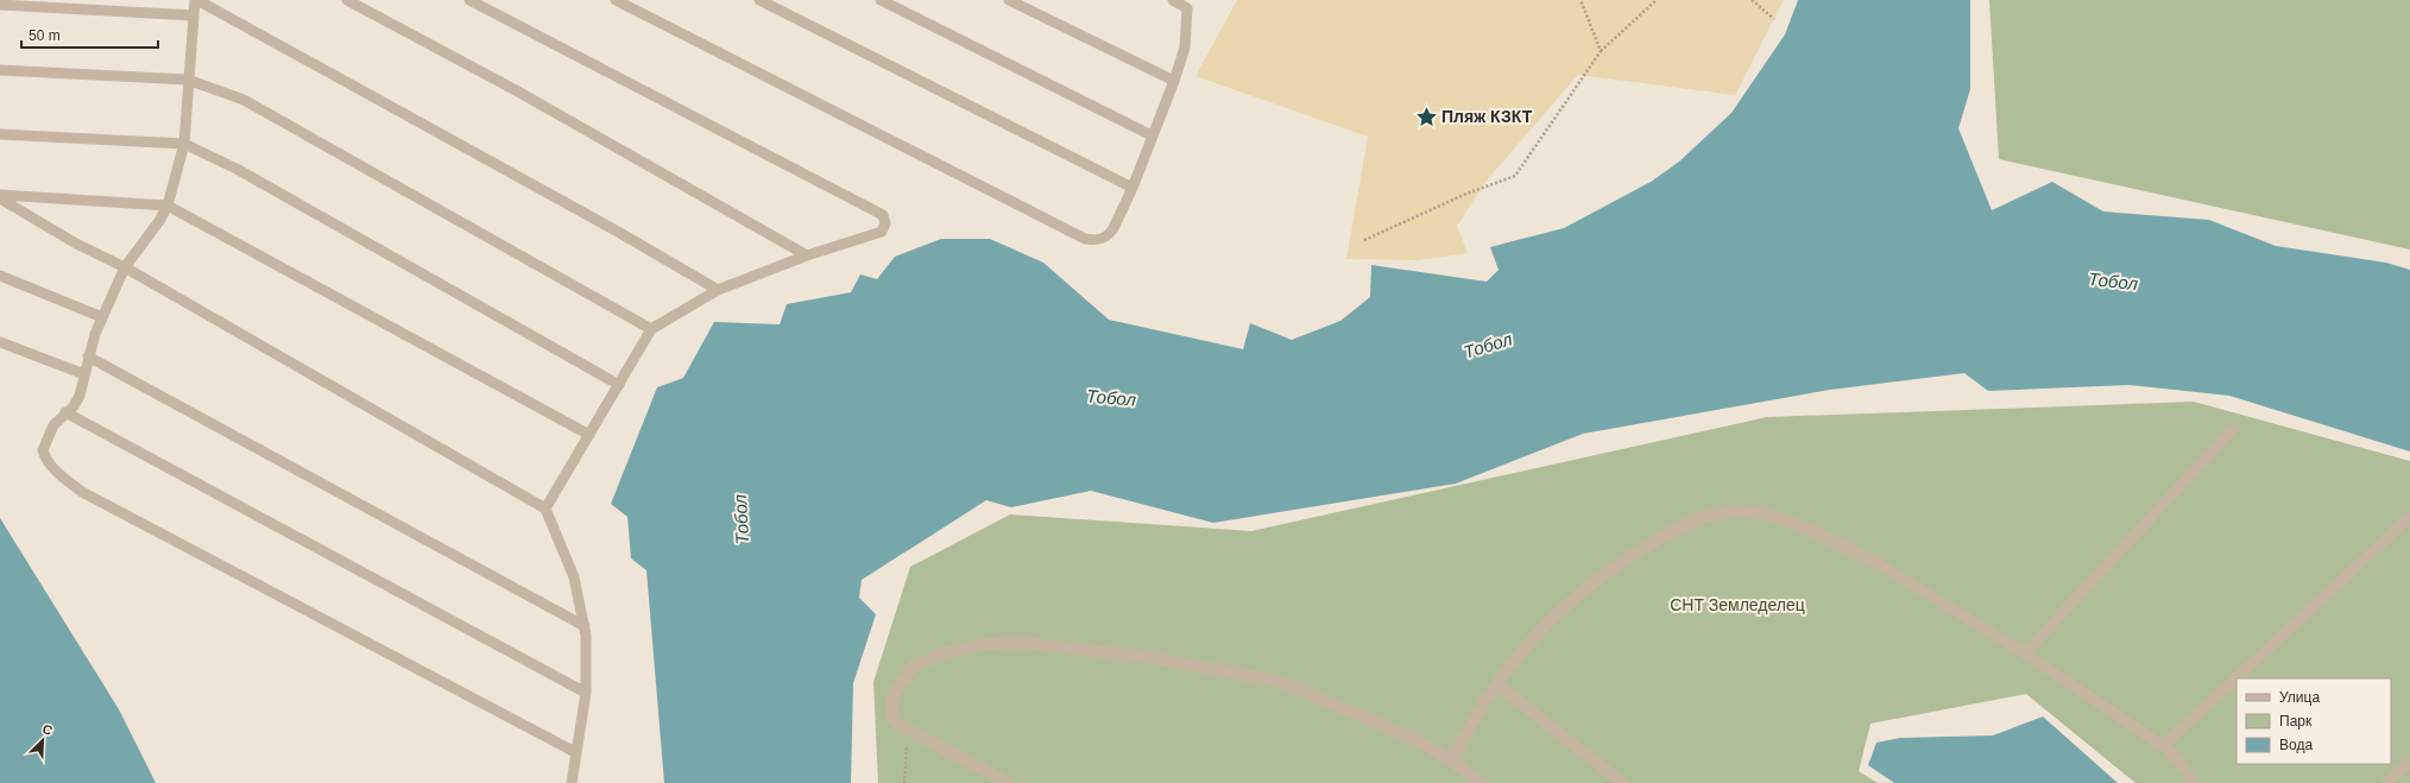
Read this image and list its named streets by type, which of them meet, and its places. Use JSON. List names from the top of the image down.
{
  "water": ["Тобол"],
  "parks": ["СНТ Земледелец"],
  "places": {
    "place": ["Пляж КЗКТ"]
  },
  "legend": ["Улица", "Парк", "Вода"],
  "scale_bar": "50 m",
  "north": "top right"
}
